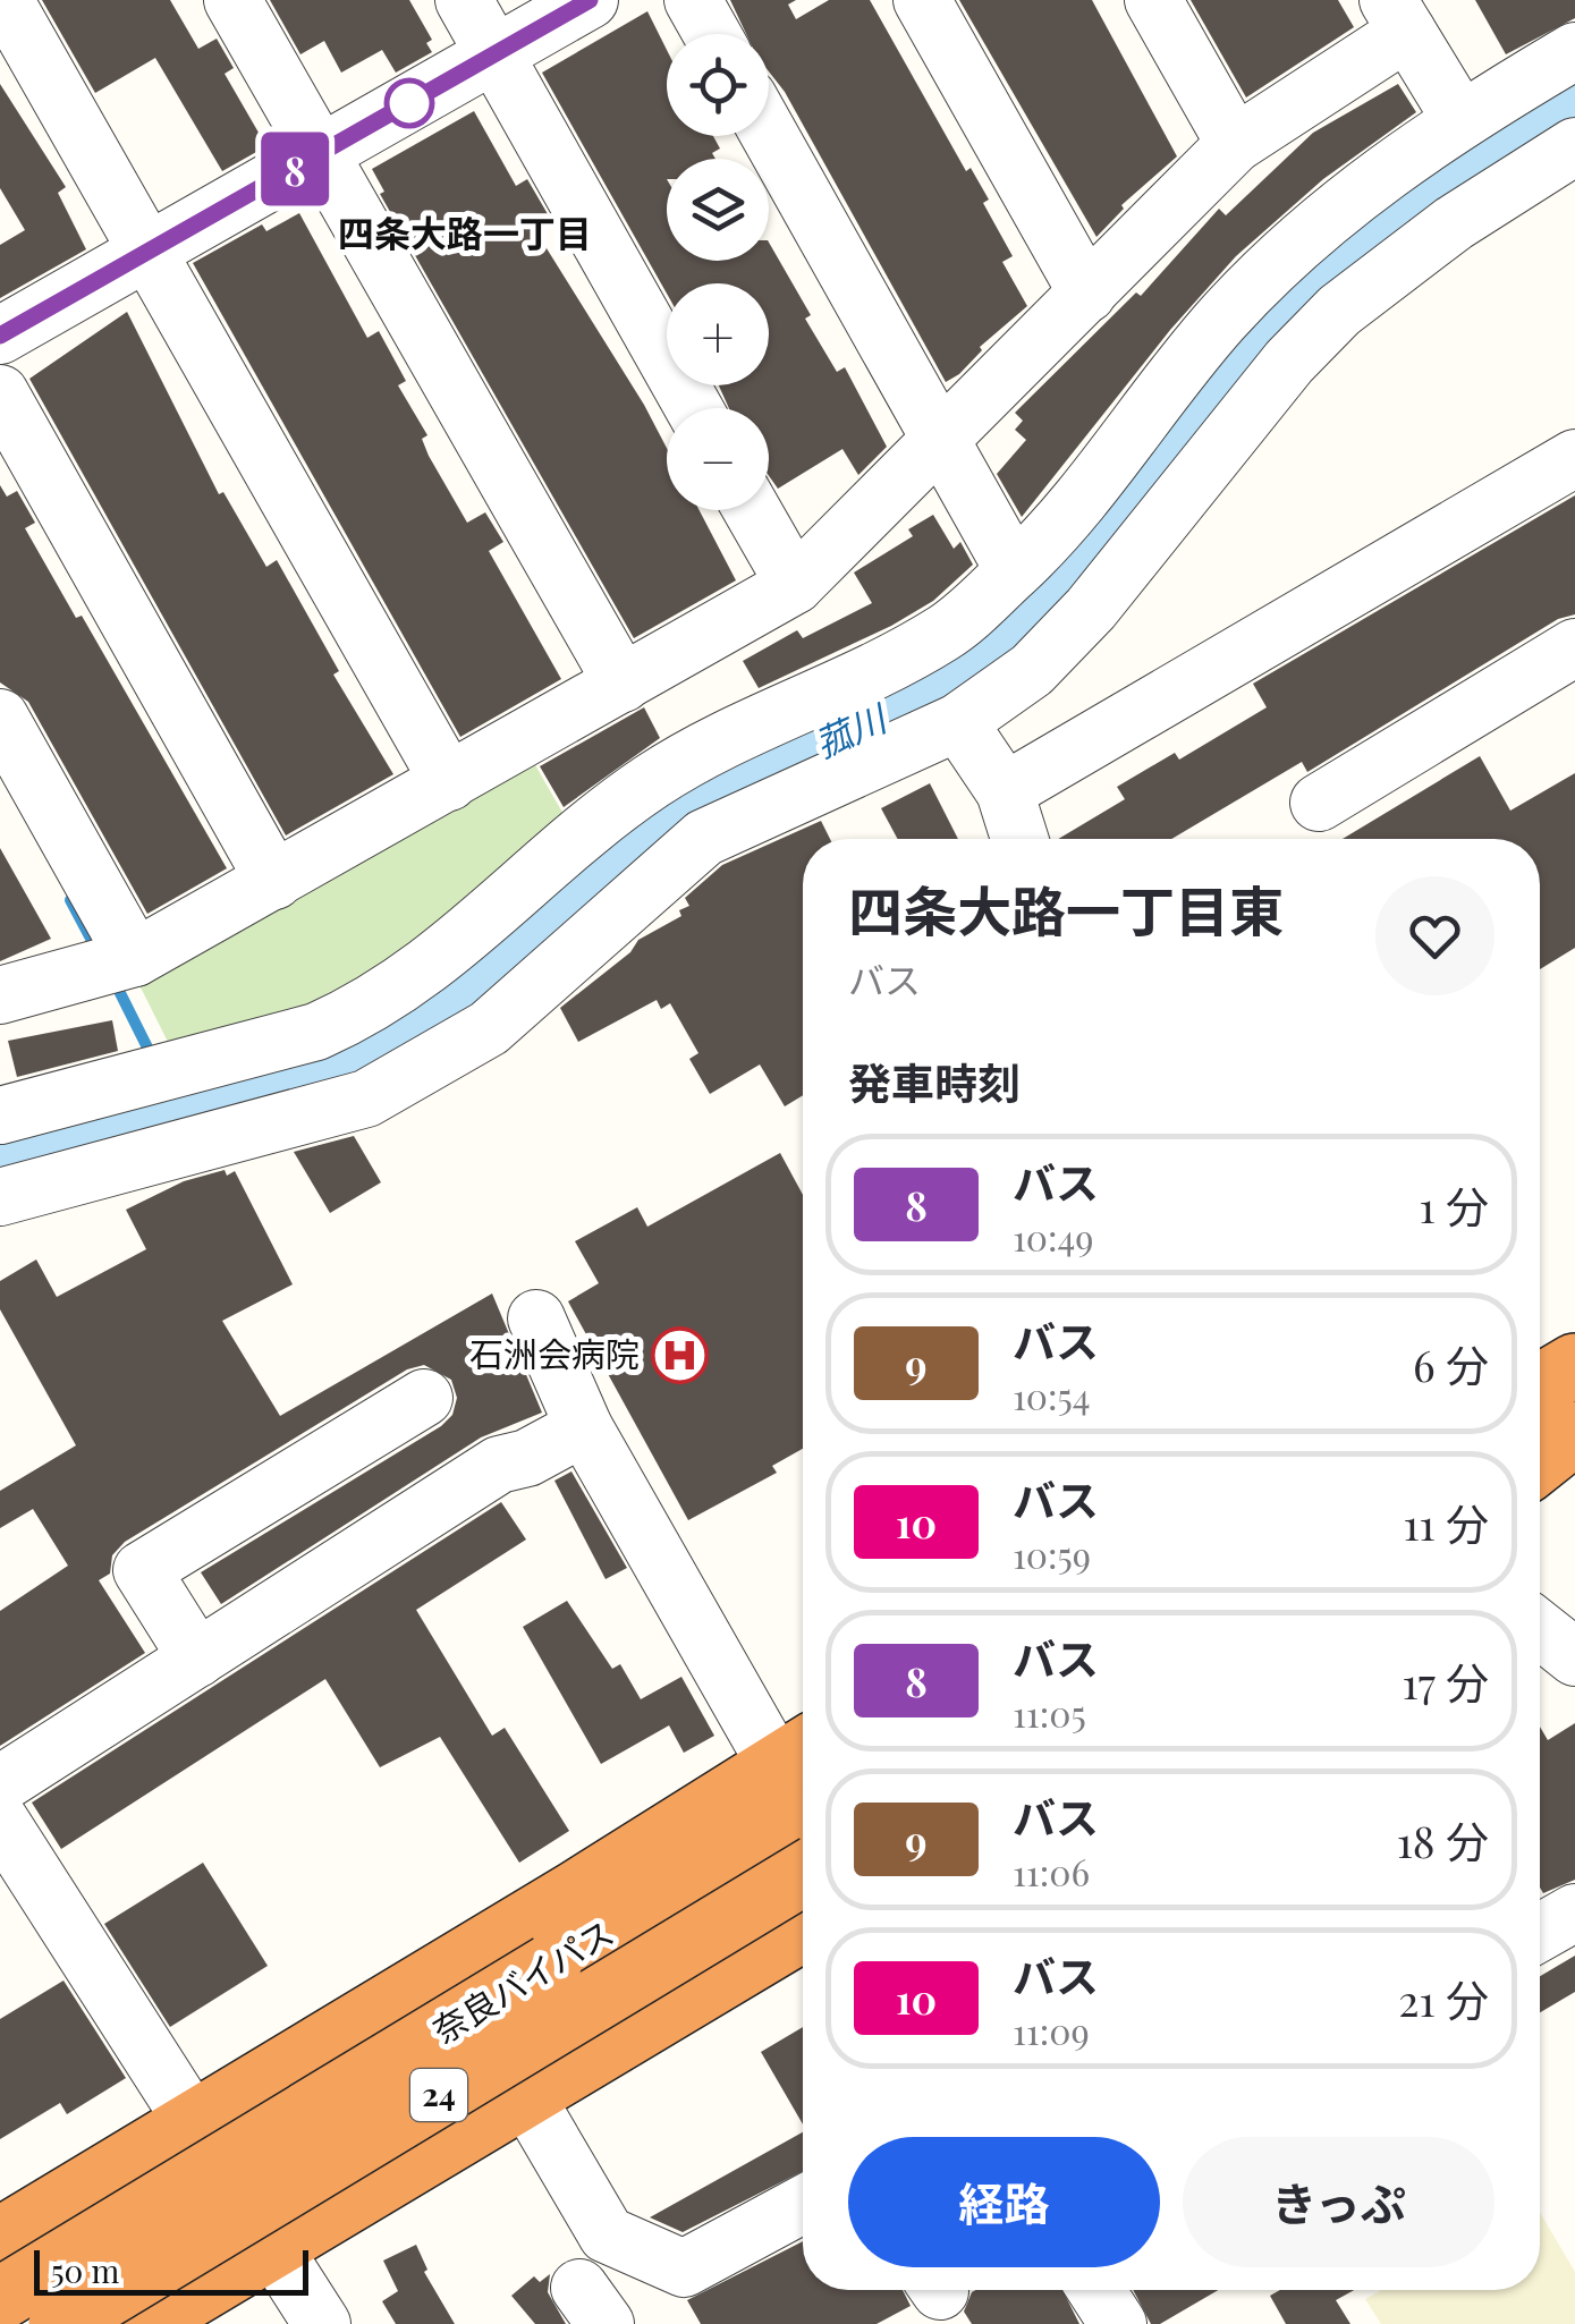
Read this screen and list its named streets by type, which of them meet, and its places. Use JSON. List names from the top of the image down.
{
  "streets": {
    "highway": ["奈良バイパス", "24"]
  },
  "districts": ["四条大路一丁目"],
  "water": ["菰川"],
  "places": {
    "hospital": ["石洲会病院"]
  },
  "lines": ["bus line 8"],
  "scale_bar": "50 m",
  "page": {
    "on_map": "8",
    "map_buttons": ["+", "−"],
    "heading": [
      ["四条大路一丁目東", "バス"],
      "発車時刻"
    ],
    "list": [
      {
        "mark": "8",
        "name": "バス",
        "note": "10:49",
        "value": "1 分"
      },
      {
        "mark": "9",
        "name": "バス",
        "note": "10:54",
        "value": "6 分"
      },
      {
        "mark": "10",
        "name": "バス",
        "note": "10:59",
        "value": "11 分"
      },
      {
        "mark": "8",
        "name": "バス",
        "note": "11:05",
        "value": "17 分"
      },
      {
        "mark": "9",
        "name": "バス",
        "note": "11:06",
        "value": "18 分"
      },
      {
        "mark": "10",
        "name": "バス",
        "note": "11:09",
        "value": "21 分"
      }
    ],
    "buttons": ["経路", "きっぷ"],
    "scale": "50 m"
  }
}
